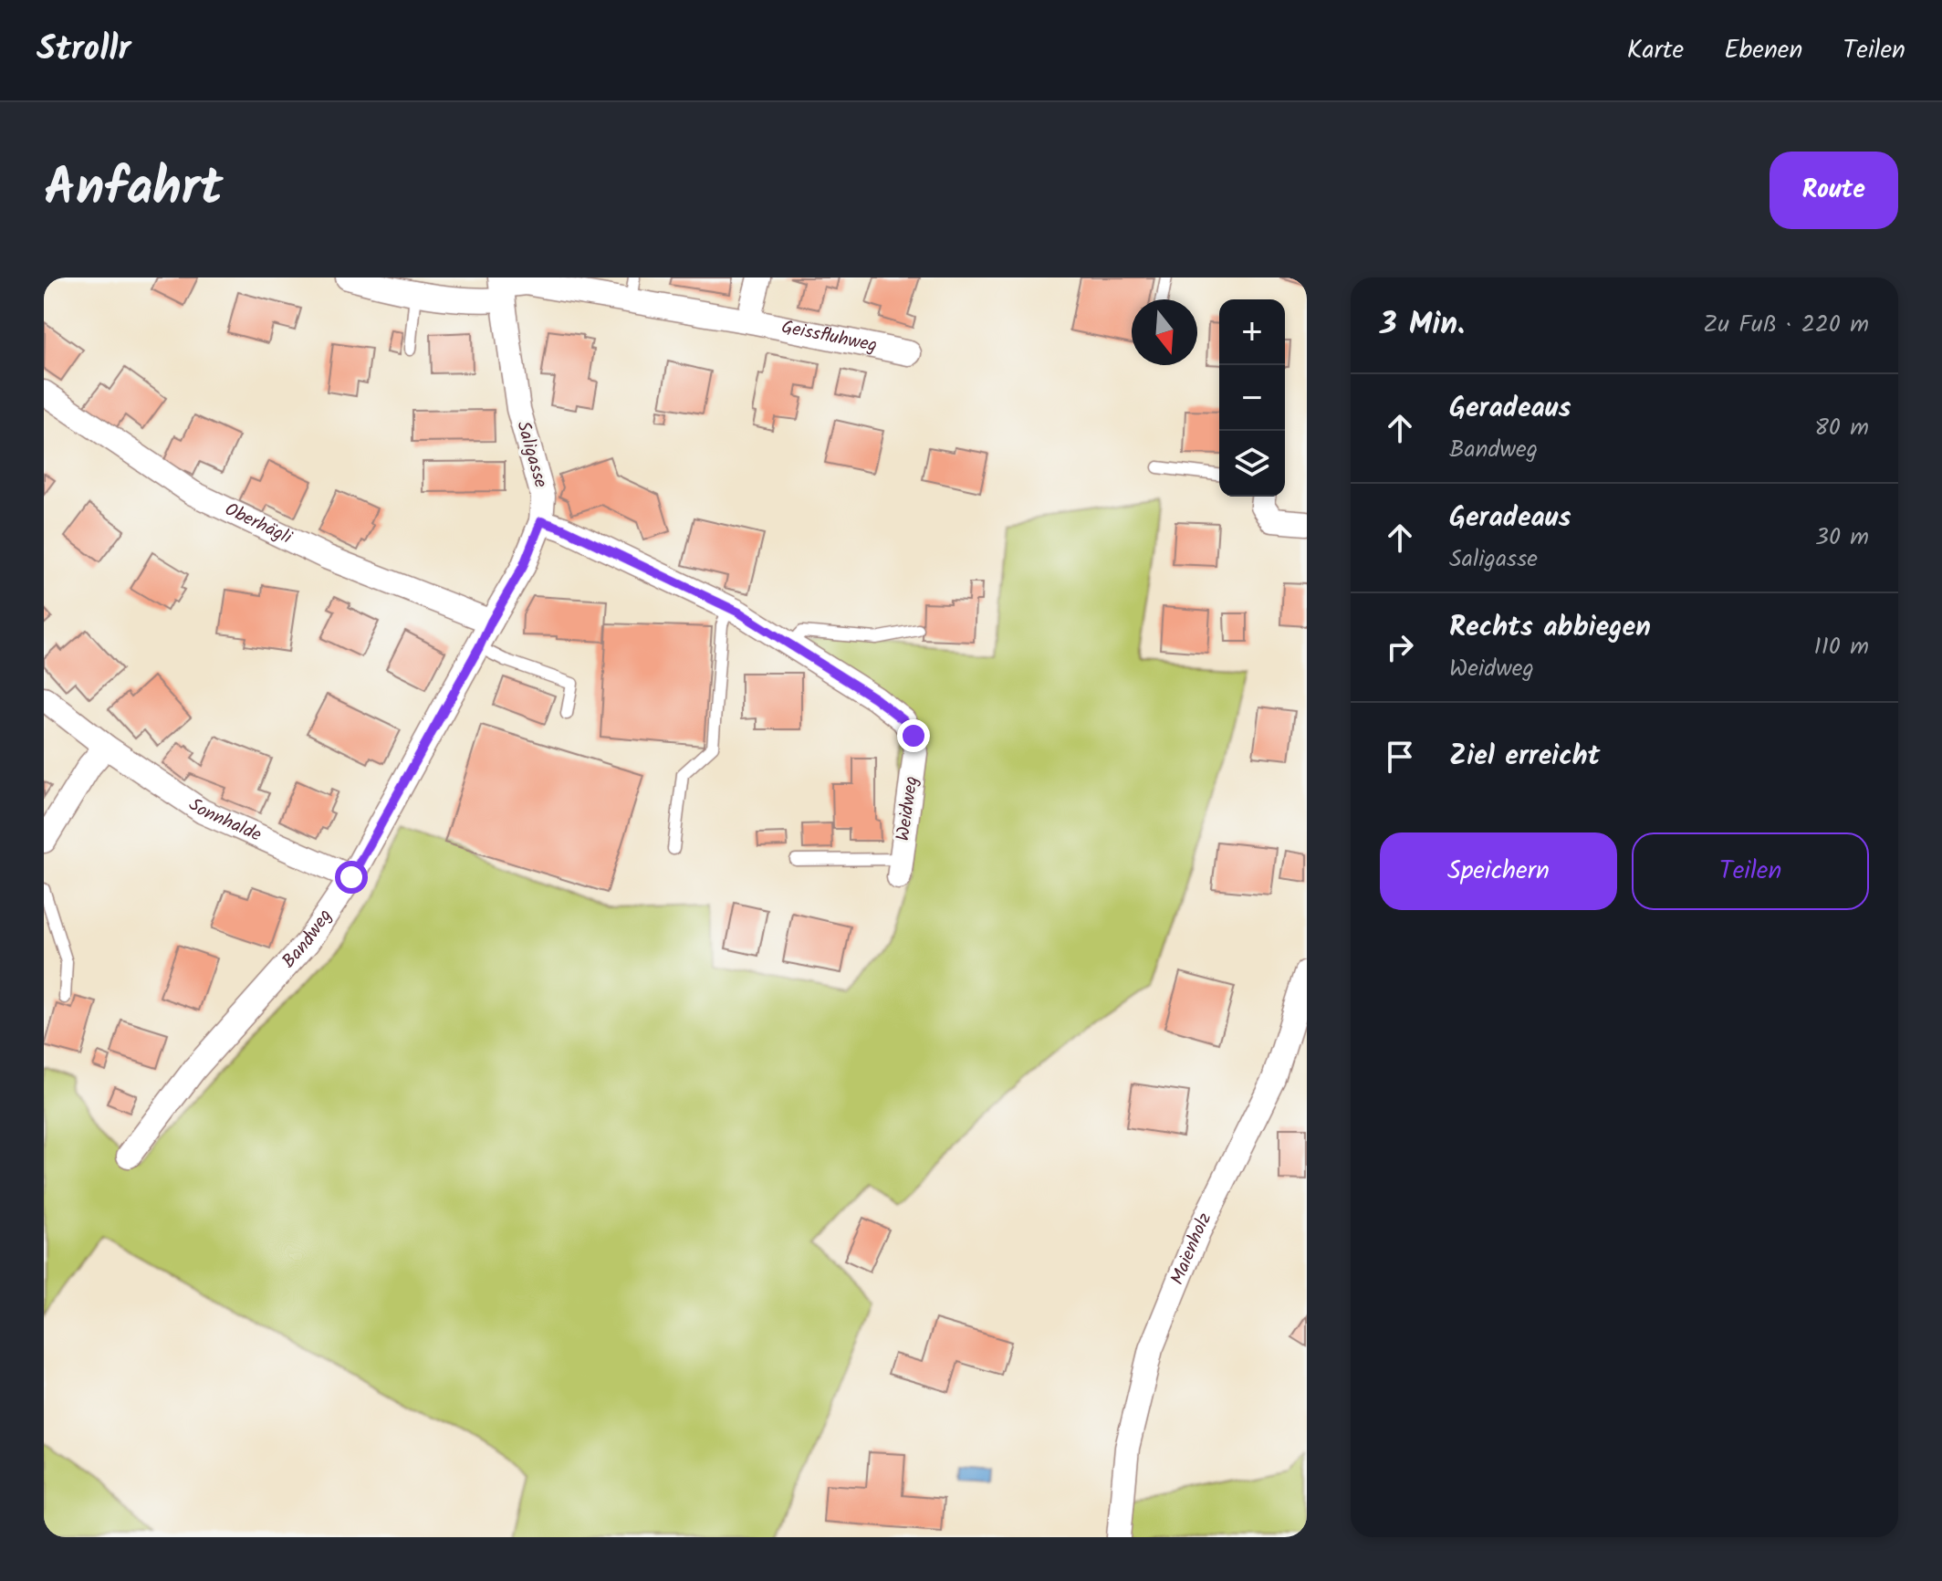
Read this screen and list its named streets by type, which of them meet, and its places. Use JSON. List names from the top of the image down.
{
  "streets": {
    "street": [
      "Geissfluhweg",
      "Saligasse",
      "Oberhägli",
      "Weidweg",
      "Sonnhalde",
      "Bandweg",
      "Maienholz"
    ]
  },
  "crossings": [
    ["Geissfluhweg", "Saligasse"],
    ["Saligasse", "Oberhägli"],
    ["Saligasse", "Weidweg"],
    ["Saligasse", "Bandweg"],
    ["Oberhägli", "Bandweg"],
    ["Sonnhalde", "Bandweg"]
  ],
  "north": "bottom",
  "page": {
    "header": "Strollr",
    "nav": ["Karte", "Ebenen", "Teilen"],
    "title": "Anfahrt",
    "buttons": [
      "Route",
      ["Speichern", "Teilen"]
    ],
    "heading": ["3 Min.", "Zu Fuß · 220 m"],
    "map_buttons": ["+", "−"],
    "list": [
      ["Geradeaus", "Bandweg", "80 m"],
      ["Geradeaus", "Saligasse", "30 m"],
      ["Rechts abbiegen", "Weidweg", "110 m"],
      "Ziel erreicht"
    ]
  }
}
